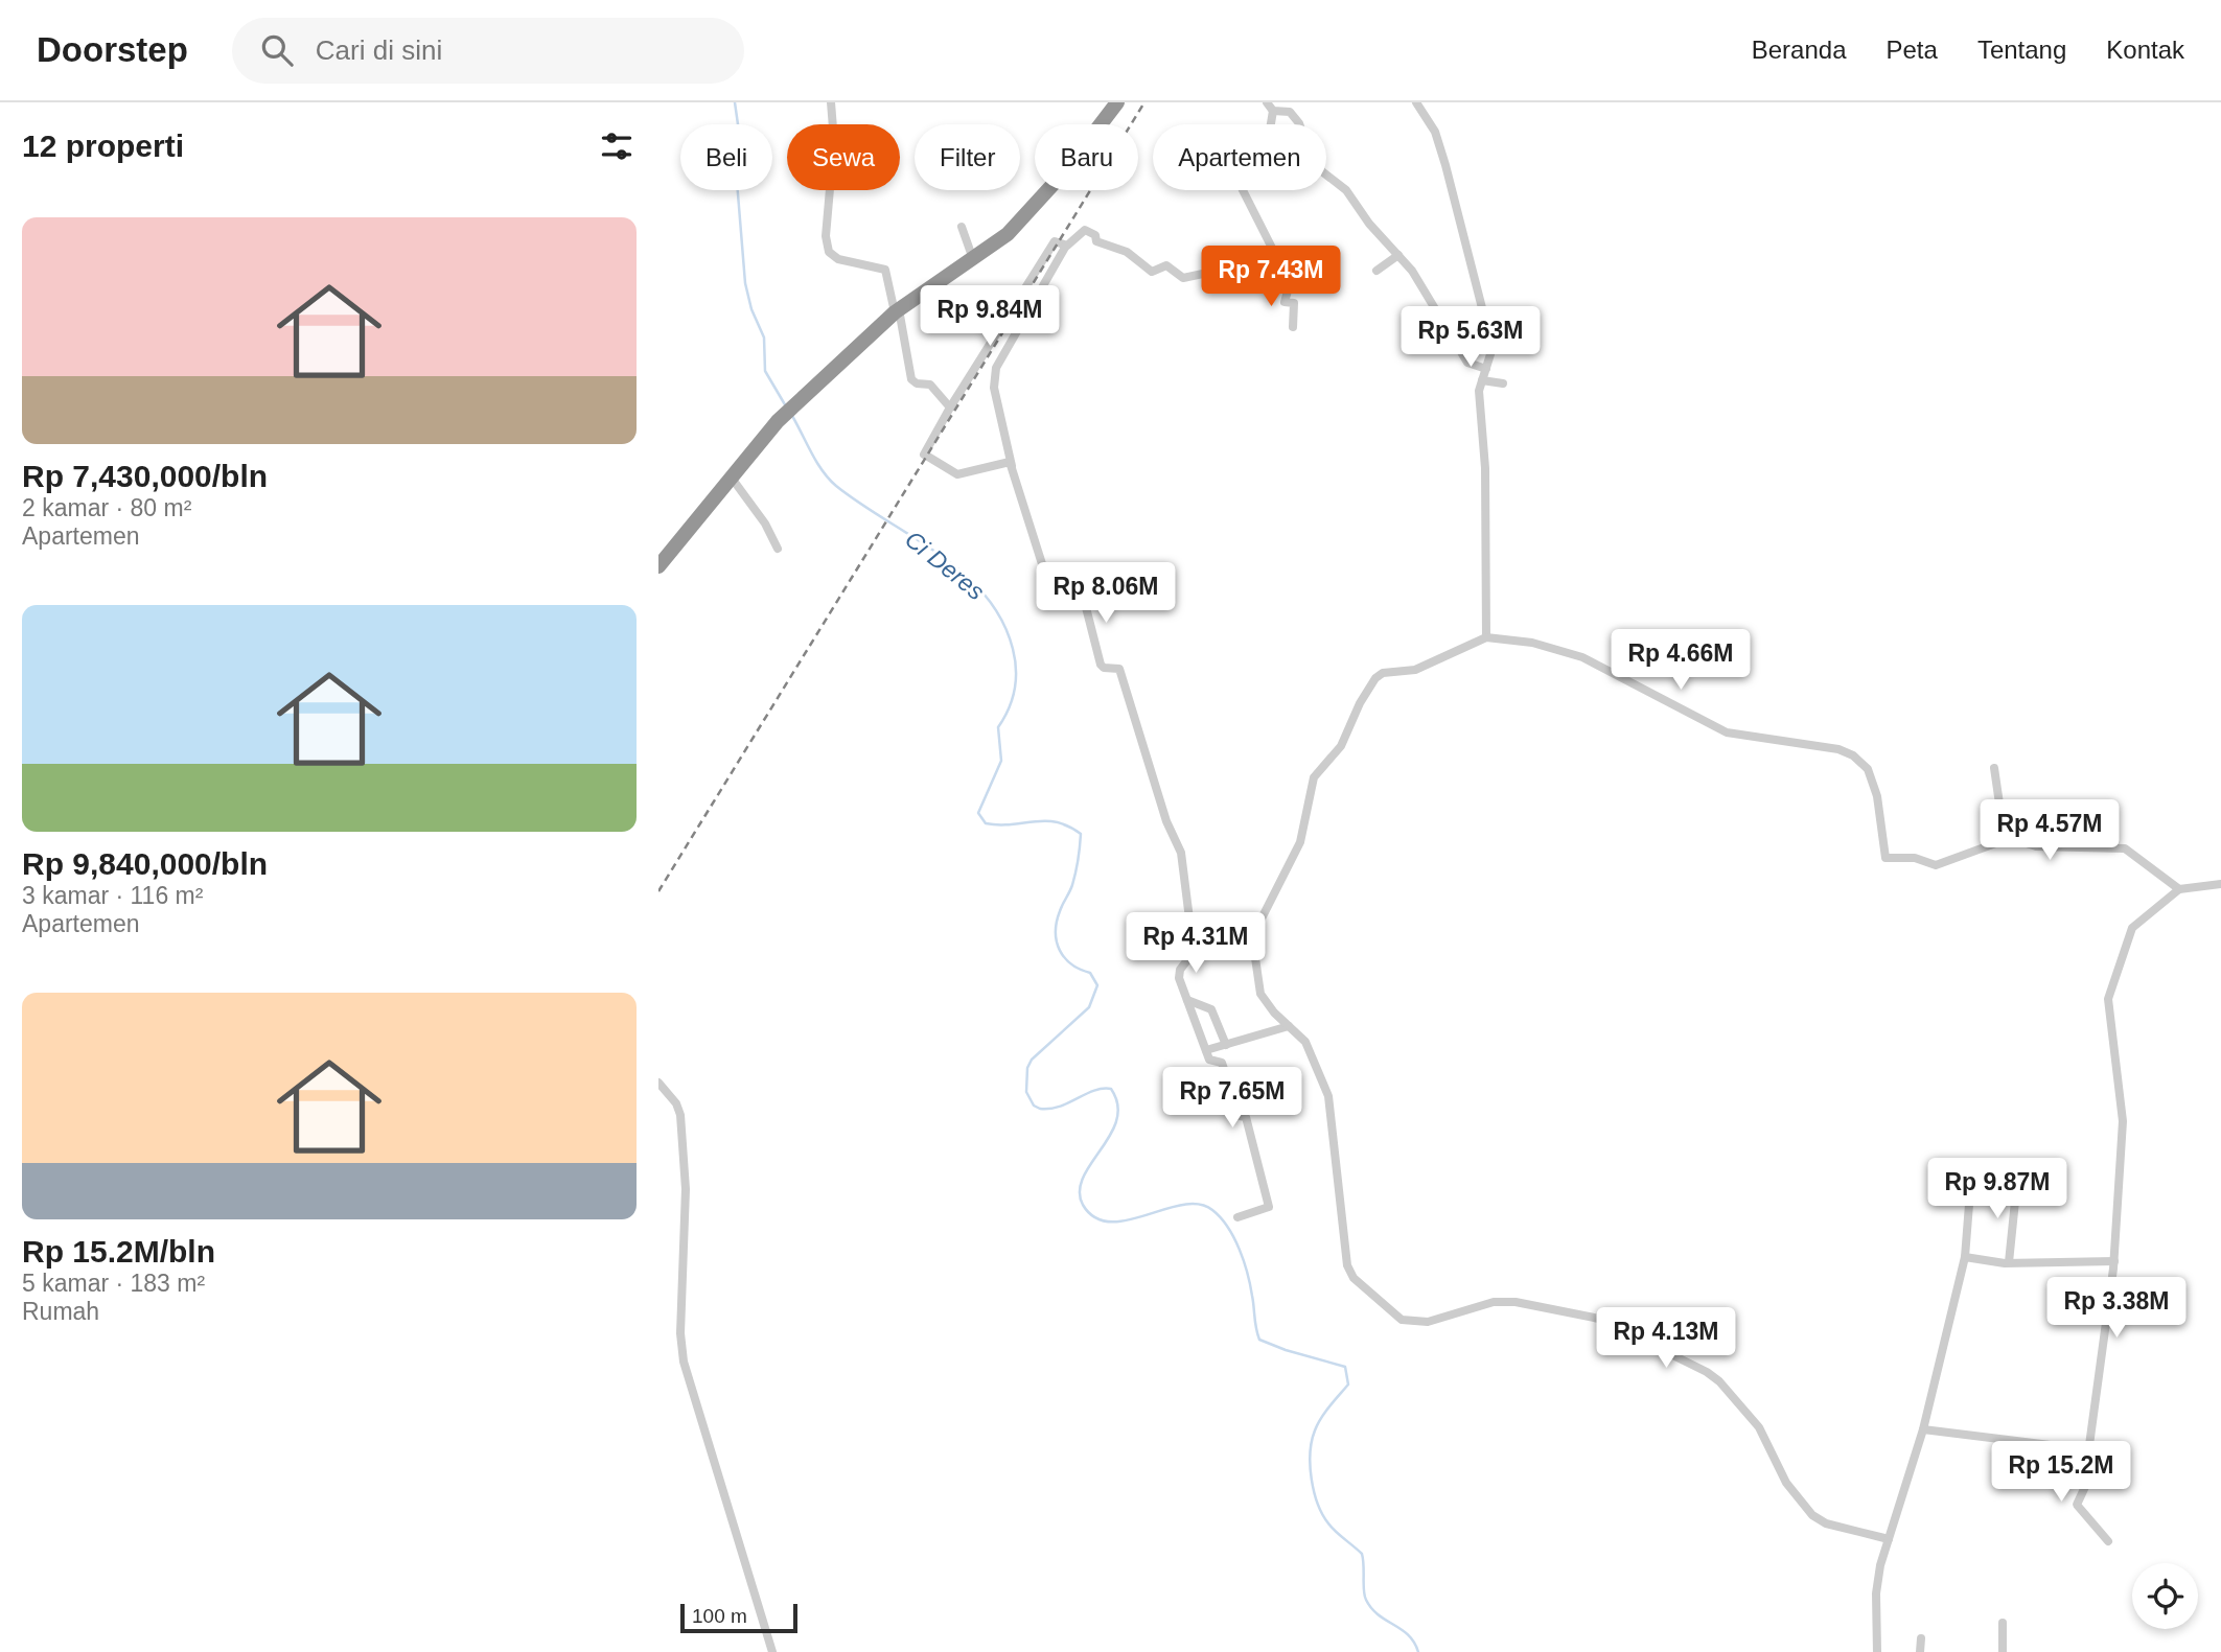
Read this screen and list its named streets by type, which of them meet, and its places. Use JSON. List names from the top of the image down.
{
  "water": ["Ci Deres"],
  "scale_bar": "100 m",
  "page": {
    "header": "Doorstep",
    "search": "Cari di sini",
    "nav": [
      "Beranda",
      "Peta",
      "Tentang",
      "Kontak"
    ],
    "heading": "12 properti",
    "chip": [
      "Beli",
      "Sewa",
      "Filter",
      "Baru",
      "Apartemen"
    ],
    "list": [
      {
        "name": "Rp 7,430,000/bln",
        "note": "2 kamar · 80 m² · Apartemen"
      },
      {
        "name": "Rp 9,840,000/bln",
        "note": "3 kamar · 116 m² · Apartemen"
      },
      {
        "name": "Rp 15.2M/bln",
        "note": "5 kamar · 183 m² · Rumah"
      }
    ],
    "price": [
      "Rp 7.43M",
      "Rp 9.84M",
      "Rp 5.63M",
      "Rp 8.06M",
      "Rp 4.66M",
      "Rp 4.57M",
      "Rp 4.31M",
      "Rp 7.65M",
      "Rp 9.87M",
      "Rp 3.38M",
      "Rp 4.13M",
      "Rp 15.2M"
    ],
    "scale": "100 m"
  }
}
